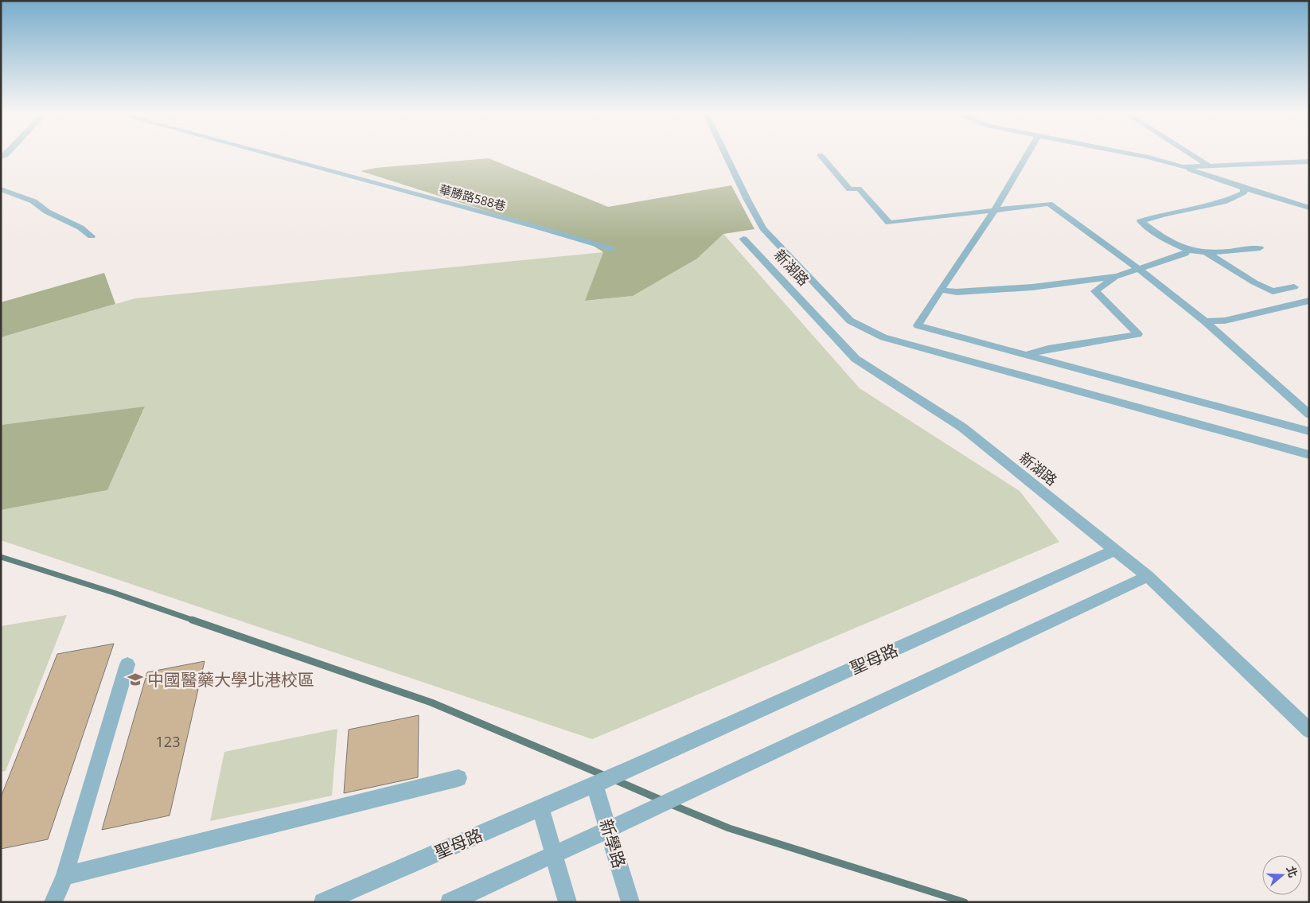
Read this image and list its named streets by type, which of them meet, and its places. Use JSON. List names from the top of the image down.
{
  "streets": {
    "street": [
      "華勝路588巷",
      "新湖路",
      "聖母路",
      "新學路"
    ]
  },
  "crossings": [
    ["新湖路", "聖母路"],
    ["聖母路", "新學路"]
  ],
  "places": {
    "school or university": ["中國醫藥大學北港校區"]
  },
  "house_numbers": ["123"],
  "north": "right"
}
